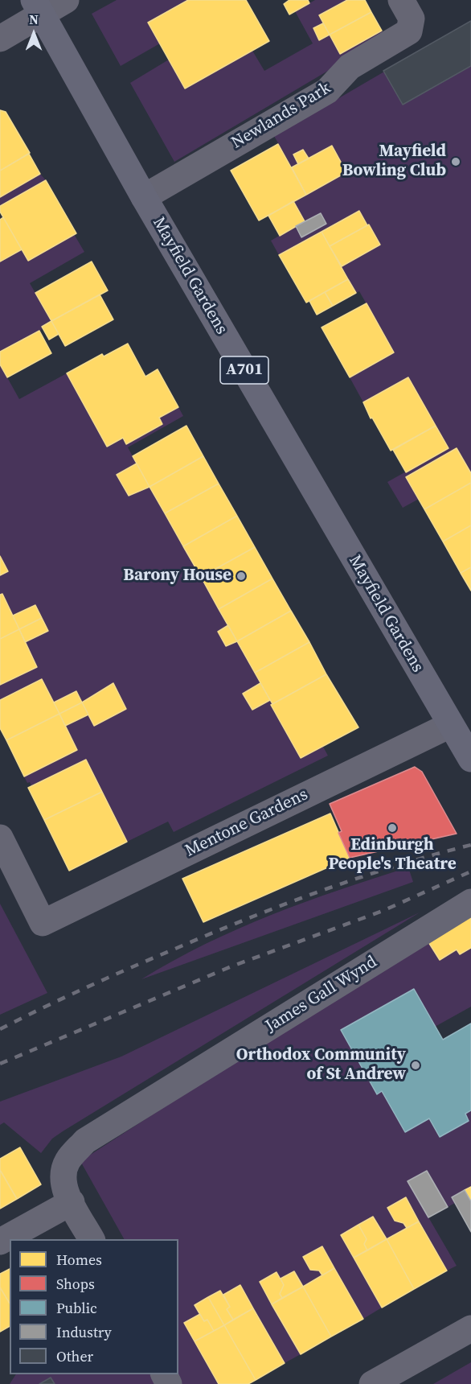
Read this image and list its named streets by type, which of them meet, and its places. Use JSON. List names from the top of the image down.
{
  "streets": {
    "main road": ["Mayfield Gardens", "A701"],
    "street": ["Newlands Park", "Mentone Gardens", "James Gall Wynd"]
  },
  "crossings": [
    ["Newlands Park", "Mayfield Gardens"],
    ["Mayfield Gardens", "A701"],
    ["Mayfield Gardens", "Mentone Gardens"],
    ["A701", "Mentone Gardens"]
  ],
  "places": [
    "Mayfield Bowling Club",
    "Barony House",
    "Edinburgh People's Theatre",
    "Orthodox Community of St Andrew"
  ],
  "legend": [
    "Homes",
    "Shops",
    "Public",
    "Industry",
    "Other"
  ],
  "north": "top"
}
